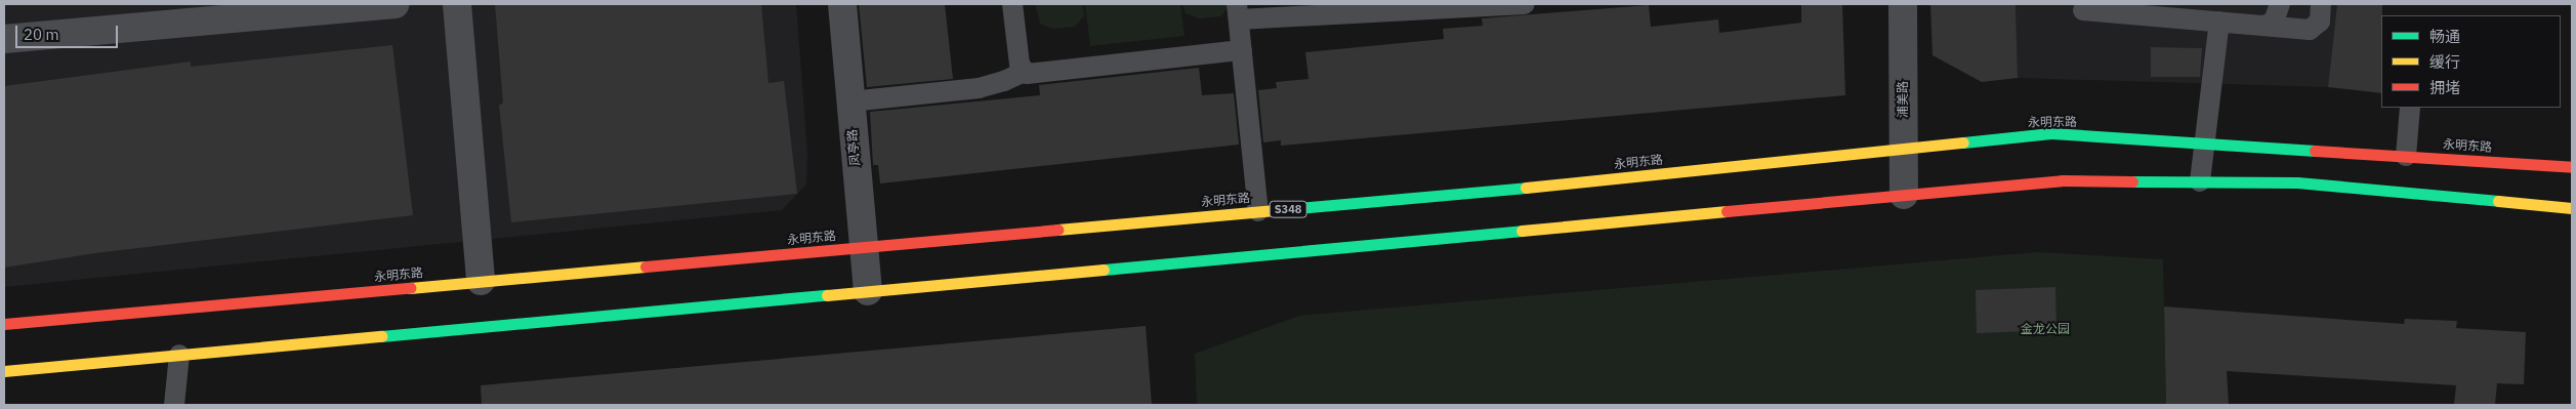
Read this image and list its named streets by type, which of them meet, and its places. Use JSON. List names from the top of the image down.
{
  "streets": {
    "main road": ["永明东路", "S348"],
    "street": ["浦美路", "凤亭路"]
  },
  "crossings": [
    ["浦美路", "永明东路"],
    ["永明东路", "凤亭路"]
  ],
  "parks": ["金龙公园"],
  "legend": ["畅通", "缓行", "拥堵"],
  "scale_bar": "20 m"
}
